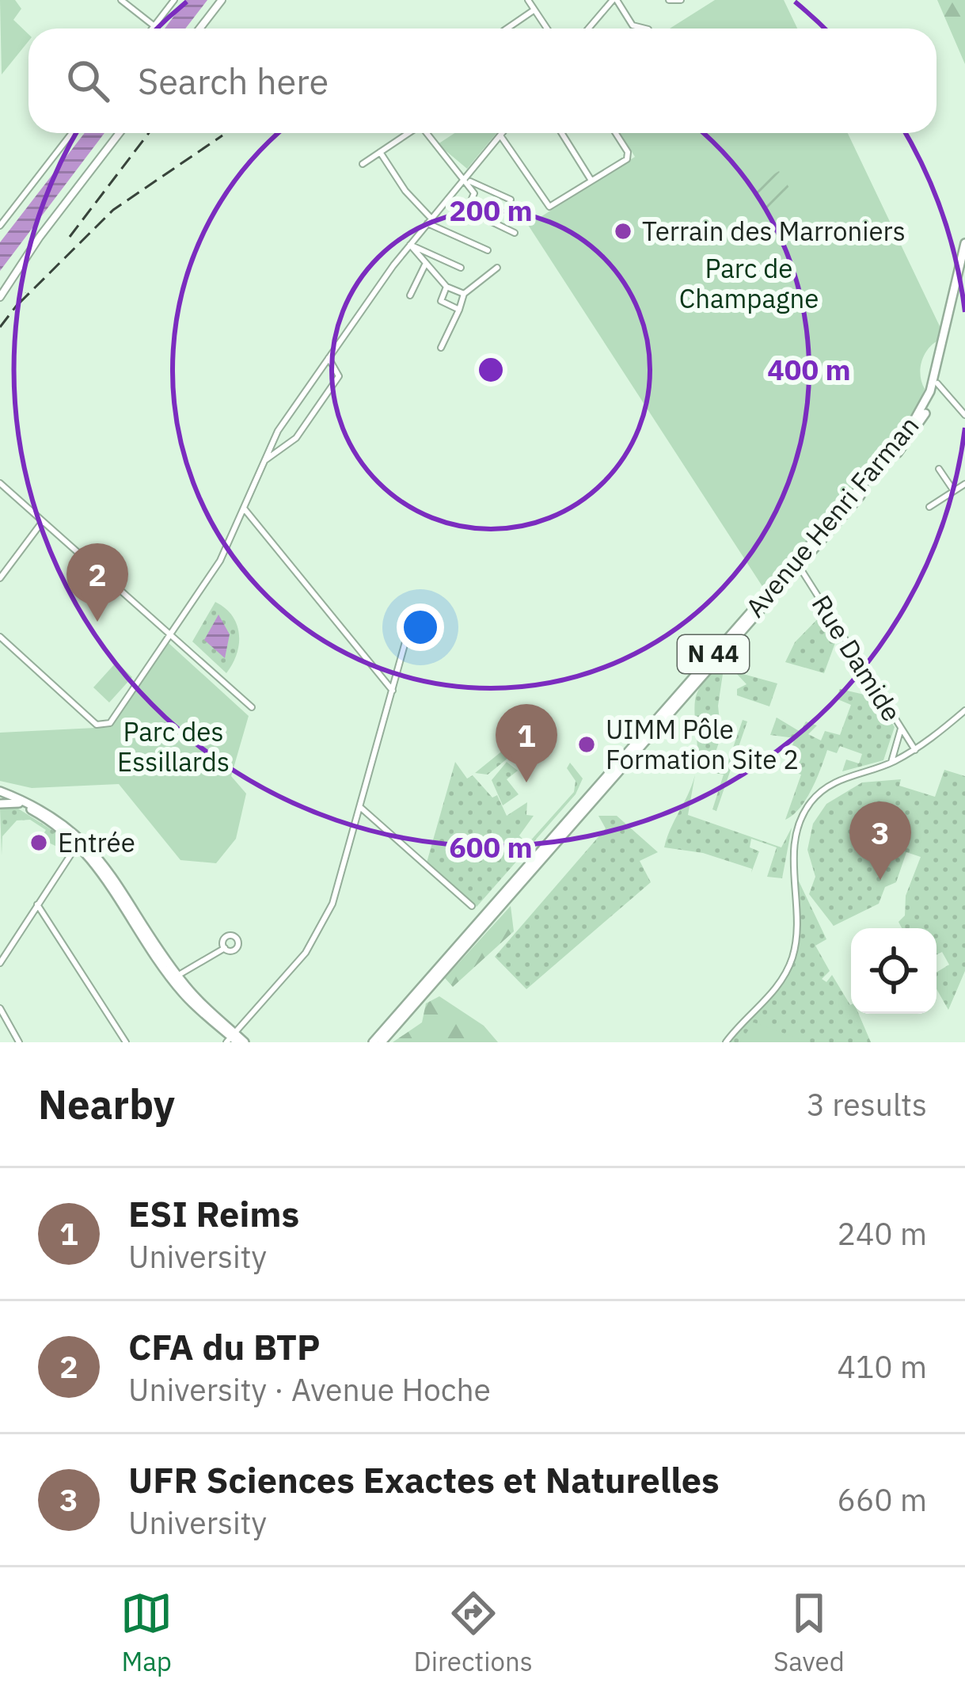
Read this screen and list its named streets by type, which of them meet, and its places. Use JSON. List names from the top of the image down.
{
  "streets": {
    "main road": ["Avenue Henri Farman", "N 44"],
    "street": ["Rue Damide"]
  },
  "crossings": [
    ["Avenue Henri Farman", "N 44"],
    ["Avenue Henri Farman", "Rue Damide"]
  ],
  "parks": ["Parc de Champagne", "Parc des Essillards"],
  "places": ["Terrain des Marroniers", "UIMM Pôle Formation Site 2", "Entrée"],
  "page": {
    "search": "Search here",
    "pins": ["2", "1", "3"],
    "heading": ["Nearby", "3 results"],
    "list": [
      {
        "mark": "1",
        "name": "ESI Reims",
        "note": "University",
        "value": "240 m"
      },
      {
        "mark": "2",
        "name": "CFA du BTP",
        "note": "University · Avenue Hoche",
        "value": "410 m"
      },
      {
        "mark": "3",
        "name": "UFR Sciences Exactes et Naturelles",
        "note": "University",
        "value": "660 m"
      }
    ],
    "nav": ["Map", "Directions", "Saved"]
  },
  "rings": ["200 m", "400 m", "600 m"]
}
